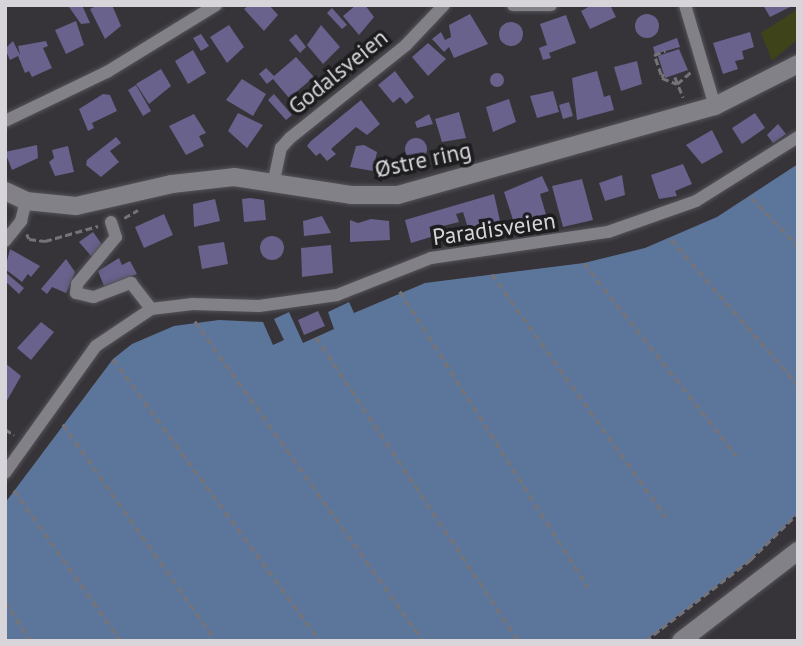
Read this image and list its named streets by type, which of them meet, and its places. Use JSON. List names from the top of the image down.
{
  "streets": {
    "street": ["Godalsveien", "Østre ring", "Paradisveien"]
  },
  "crossings": [
    ["Godalsveien", "Østre ring"]
  ]
}
